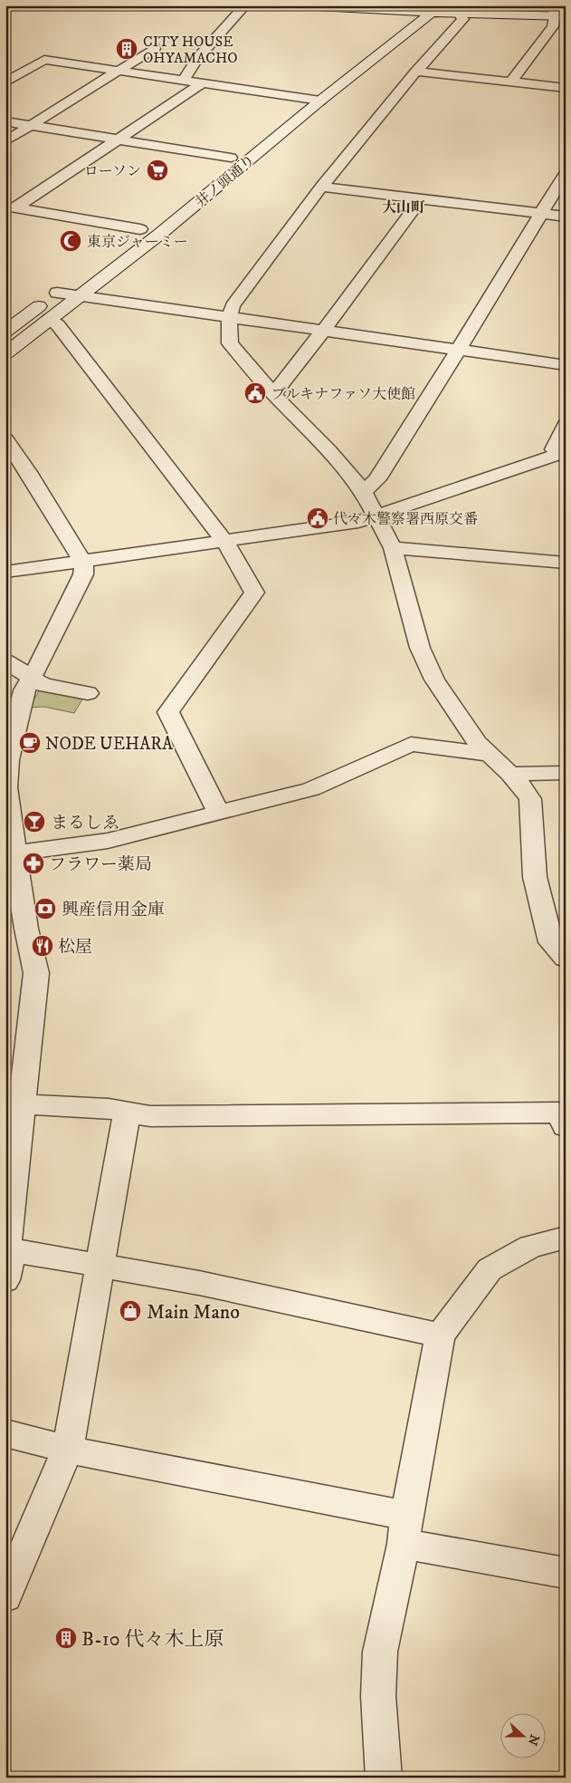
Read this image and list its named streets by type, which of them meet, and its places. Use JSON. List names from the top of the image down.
{
  "streets": {
    "main road": ["井ノ頭通り"]
  },
  "districts": ["大山町"],
  "places": {
    "building": ["CITY HOUSE OHYAMACHO", "B-10 代々木上原"],
    "supermarket": ["ローソン"],
    "mosque": ["東京ジャーミー"],
    "public building": ["ブルキナファソ大使館", "代々木警察署西原交番"],
    "cafe": ["NODE UEHARA"],
    "bar": ["まるしゑ"],
    "pharmacy": ["フラワー薬局"],
    "bank": ["興産信用金庫"],
    "restaurant": ["松屋"],
    "shop": ["Main Mano"]
  },
  "north": "right"
}
